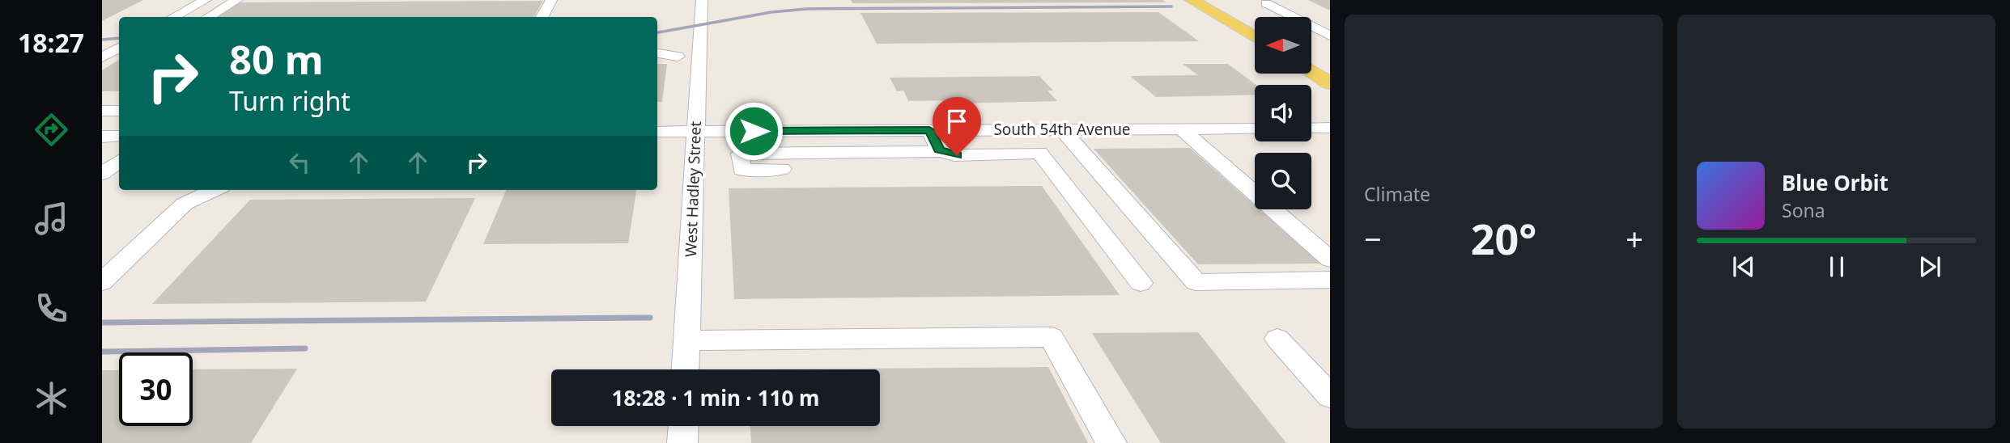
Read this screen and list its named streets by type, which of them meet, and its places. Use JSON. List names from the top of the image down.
{
  "streets": {
    "street": ["South 54th Avenue", "West Hadley Street"]
  },
  "crossings": [
    ["South 54th Avenue", "West Hadley Street"]
  ],
  "north": "left",
  "page": {
    "tabs": "18:27",
    "tile": "Climate",
    "turn": ["80 m", "Turn right"],
    "song": ["Blue Orbit", "Sona"],
    "heat": ["−", "20°", "+"],
    "limit": "30",
    "trip": "18:28 · 1 min · 110 m"
  }
}
